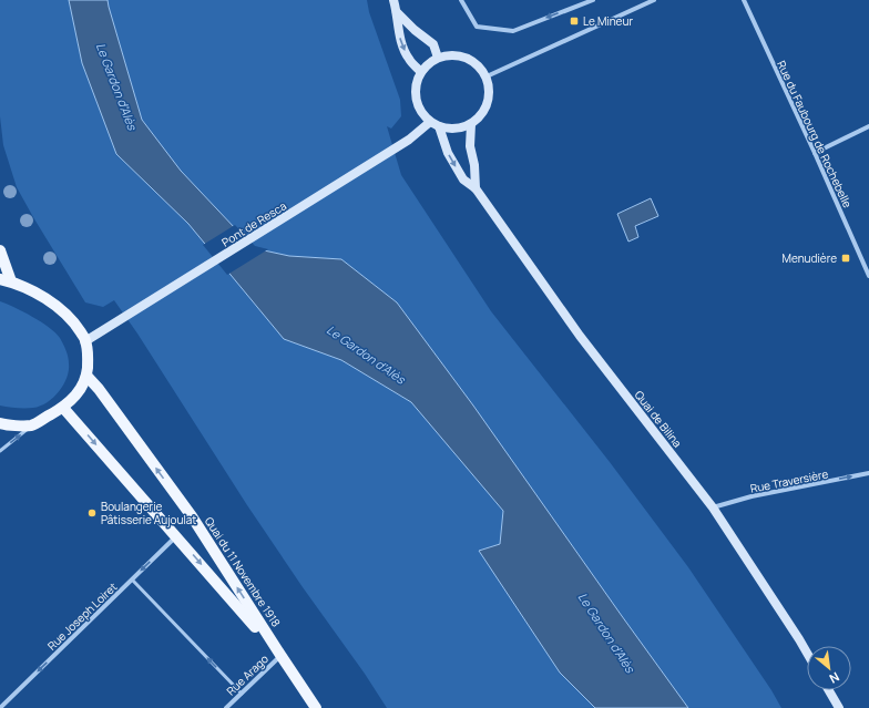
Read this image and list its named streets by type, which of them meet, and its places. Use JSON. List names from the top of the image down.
{
  "streets": {
    "main road": ["Pont de Resca", "Quai de Bilina", "Quai du 11 Novembre 1918"],
    "street": [
      "Rue du Faubourg de Rochebelle",
      "Rue Traversière",
      "Rue Joseph Loiret",
      "Rue Arago"
    ]
  },
  "crossings": [
    ["Pont de Resca", "Quai de Bilina"],
    ["Quai de Bilina", "Rue Traversière"],
    ["Quai du 11 Novembre 1918", "Rue Joseph Loiret"],
    ["Quai du 11 Novembre 1918", "Rue Arago"]
  ],
  "one_way": ["Rue Traversière", "Rue Joseph Loiret"],
  "water": ["Le Gardon d'Alès"],
  "places": {
    "transit": ["Le Mineur", "Menudière"],
    "other": ["Boulangerie Pâtisserie Aujoulat"]
  },
  "north": "bottom right"
}
